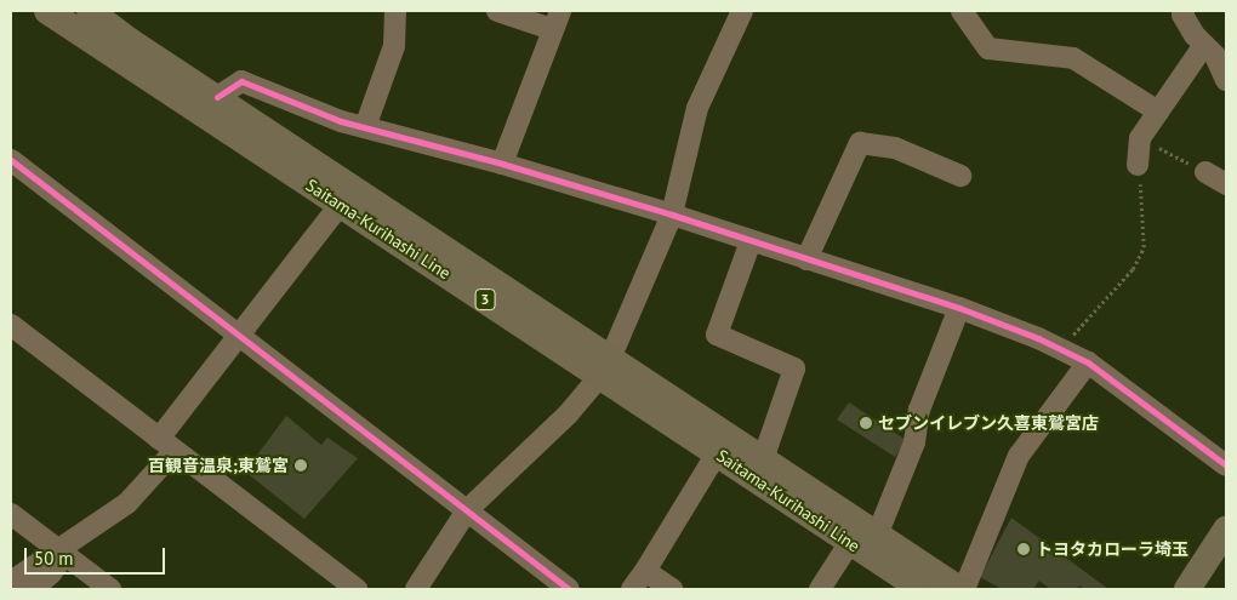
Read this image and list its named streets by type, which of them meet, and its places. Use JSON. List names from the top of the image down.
{
  "streets": {
    "main road": ["Saitama-Kurihashi Line", "3"]
  },
  "places": ["セブンイレブン久喜東鷲宮店", "百観音温泉;東鷲宮", "トヨタカローラ埼玉"],
  "scale_bar": "50 m"
}
